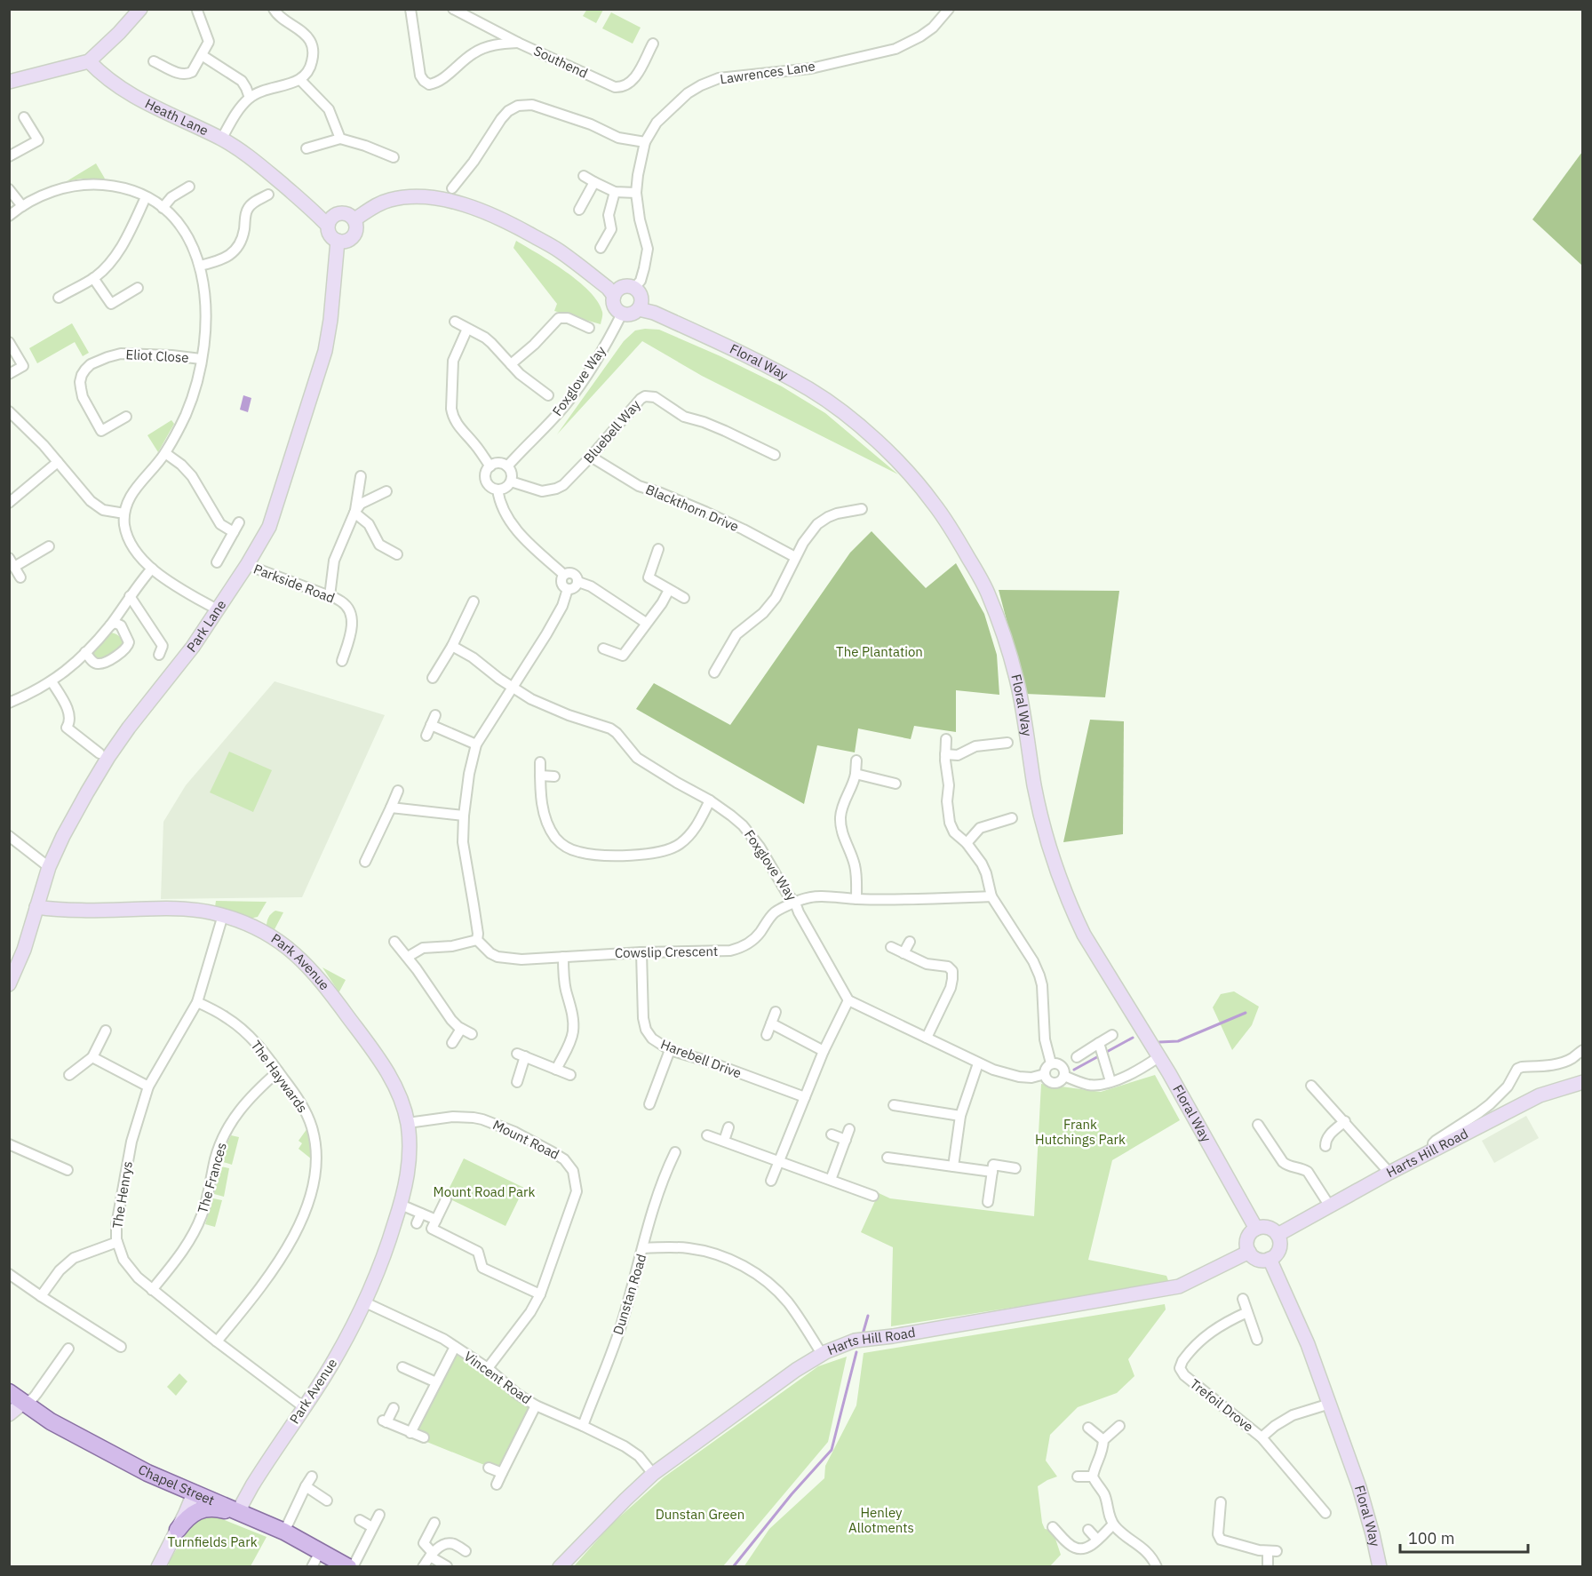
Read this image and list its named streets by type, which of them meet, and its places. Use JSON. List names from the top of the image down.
{
  "streets": {
    "main road": ["Chapel Street"],
    "street": [
      "Southend",
      "Lawrences Lane",
      "Heath Lane",
      "Eliot Close",
      "Floral Way",
      "Foxglove Way",
      "Bluebell Way",
      "Blackthorn Drive",
      "Parkside Road",
      "Park Lane",
      "Cowslip Crescent",
      "Park Avenue",
      "Harebell Drive",
      "The Haywards",
      "Mount Road",
      "Harts Hill Road",
      "The Frances",
      "The Henrys",
      "Dunstan Road",
      "Vincent Road",
      "Trefoil Drove"
    ]
  },
  "crossings": [
    ["Heath Lane", "Park Lane"],
    ["Floral Way", "Foxglove Way"],
    ["Floral Way", "Harts Hill Road"],
    ["Floral Way", "Trefoil Drove"],
    ["Foxglove Way", "Bluebell Way"],
    ["Foxglove Way", "Cowslip Crescent"],
    ["Bluebell Way", "Blackthorn Drive"],
    ["Parkside Road", "Park Lane"],
    ["Park Lane", "Park Avenue"],
    ["Cowslip Crescent", "Harebell Drive"],
    ["Park Avenue", "Mount Road"],
    ["Park Avenue", "The Henrys"],
    ["Park Avenue", "Vincent Road"],
    ["Park Avenue", "Chapel Street"],
    ["The Haywards", "The Frances"],
    ["The Haywards", "The Henrys"],
    ["Mount Road", "Vincent Road"],
    ["Harts Hill Road", "Vincent Road"],
    ["The Frances", "The Henrys"],
    ["Dunstan Road", "Vincent Road"]
  ],
  "parks": [
    "The Plantation",
    "Frank Hutchings Park",
    "Mount Road Park",
    "Henley Allotments",
    "Dunstan Green",
    "Turnfields Park"
  ],
  "scale_bar": "100 m"
}
